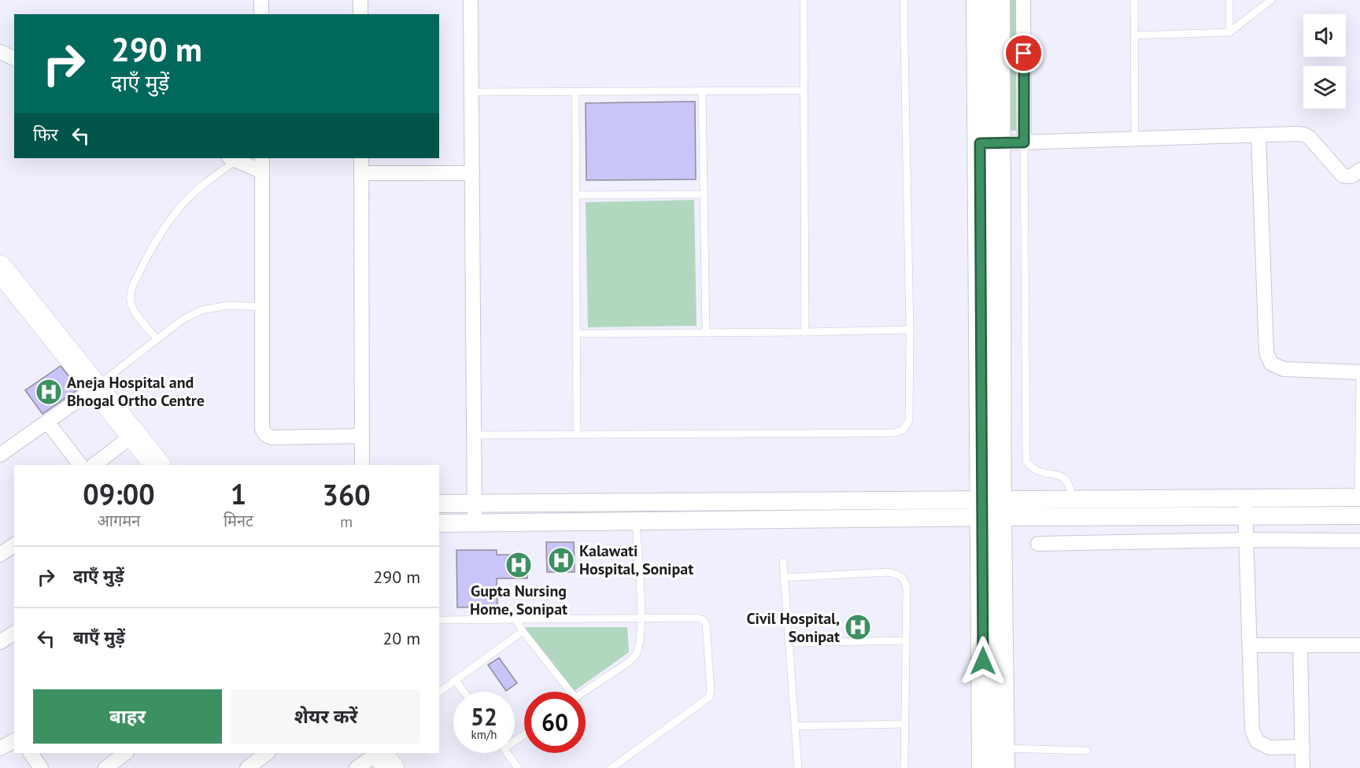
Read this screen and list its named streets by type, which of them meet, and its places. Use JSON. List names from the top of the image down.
{
  "places": {
    "hospital": [
      "Aneja Hospital and Bhogal Ortho Centre",
      "Kalawati Hospital, Sonipat",
      "Gupta Nursing Home, Sonipat",
      "Civil Hospital, Sonipat"
    ]
  },
  "page": {
    "turn": ["290 m", "दाएँ मुड़ें"],
    "then": "फिर",
    "eta": [
      "09:00",
      "आगमन",
      "1",
      "मिनट",
      "360",
      "m"
    ],
    "list": [
      {
        "name": "दाएँ मुड़ें",
        "value": "290 m"
      },
      {
        "name": "बाएँ मुड़ें",
        "value": "20 m"
      }
    ],
    "buttons": ["बाहर", "शेयर करें"],
    "speed": "52 km/h",
    "limit": "60"
  }
}
